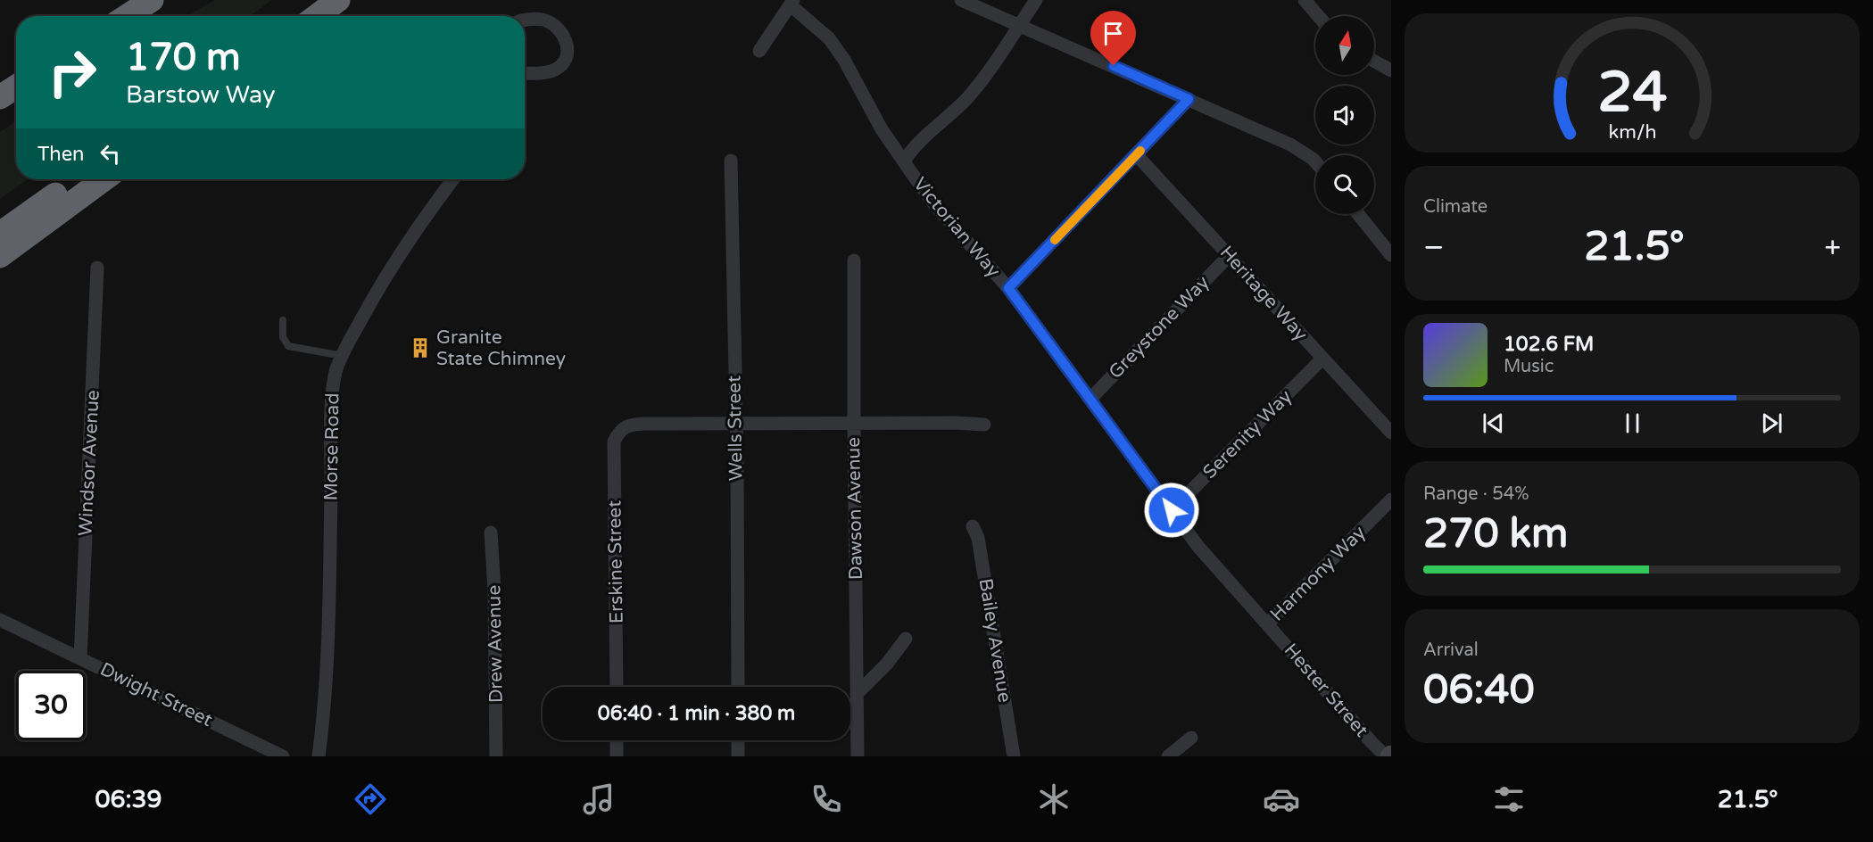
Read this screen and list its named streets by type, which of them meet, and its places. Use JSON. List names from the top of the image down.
{
  "streets": {
    "street": [
      "Victorian Way",
      "Heritage Way",
      "Greystone Way",
      "Wells Street",
      "Serenity Way",
      "Morse Road",
      "Windsor Avenue",
      "Dawson Avenue",
      "Erskine Street",
      "Harmony Way",
      "Bailey Avenue",
      "Drew Avenue",
      "Hester Street",
      "Dwight Street"
    ]
  },
  "crossings": [
    ["Victorian Way", "Greystone Way"],
    ["Victorian Way", "Serenity Way"],
    ["Victorian Way", "Harmony Way"],
    ["Victorian Way", "Hester Street"],
    ["Heritage Way", "Greystone Way"],
    ["Heritage Way", "Serenity Way"],
    ["Wells Street", "Erskine Street"],
    ["Windsor Avenue", "Dwight Street"],
    ["Harmony Way", "Hester Street"]
  ],
  "places": {
    "building": ["Granite State Chimney"]
  },
  "north": "top",
  "page": {
    "turn": ["170 m", "Barstow Way"],
    "then": "Then",
    "tile": [
      "Climate",
      ["Range · 54%", "270 km"],
      ["Arrival", "06:40"]
    ],
    "heat": ["−", "21.5°", "+"],
    "song": ["102.6 FM", "Music"],
    "limit": "30",
    "trip": "06:40 · 1 min · 380 m",
    "tabs": ["06:39", "21.5°"],
    "gauge": ["24", "km/h"]
  }
}
